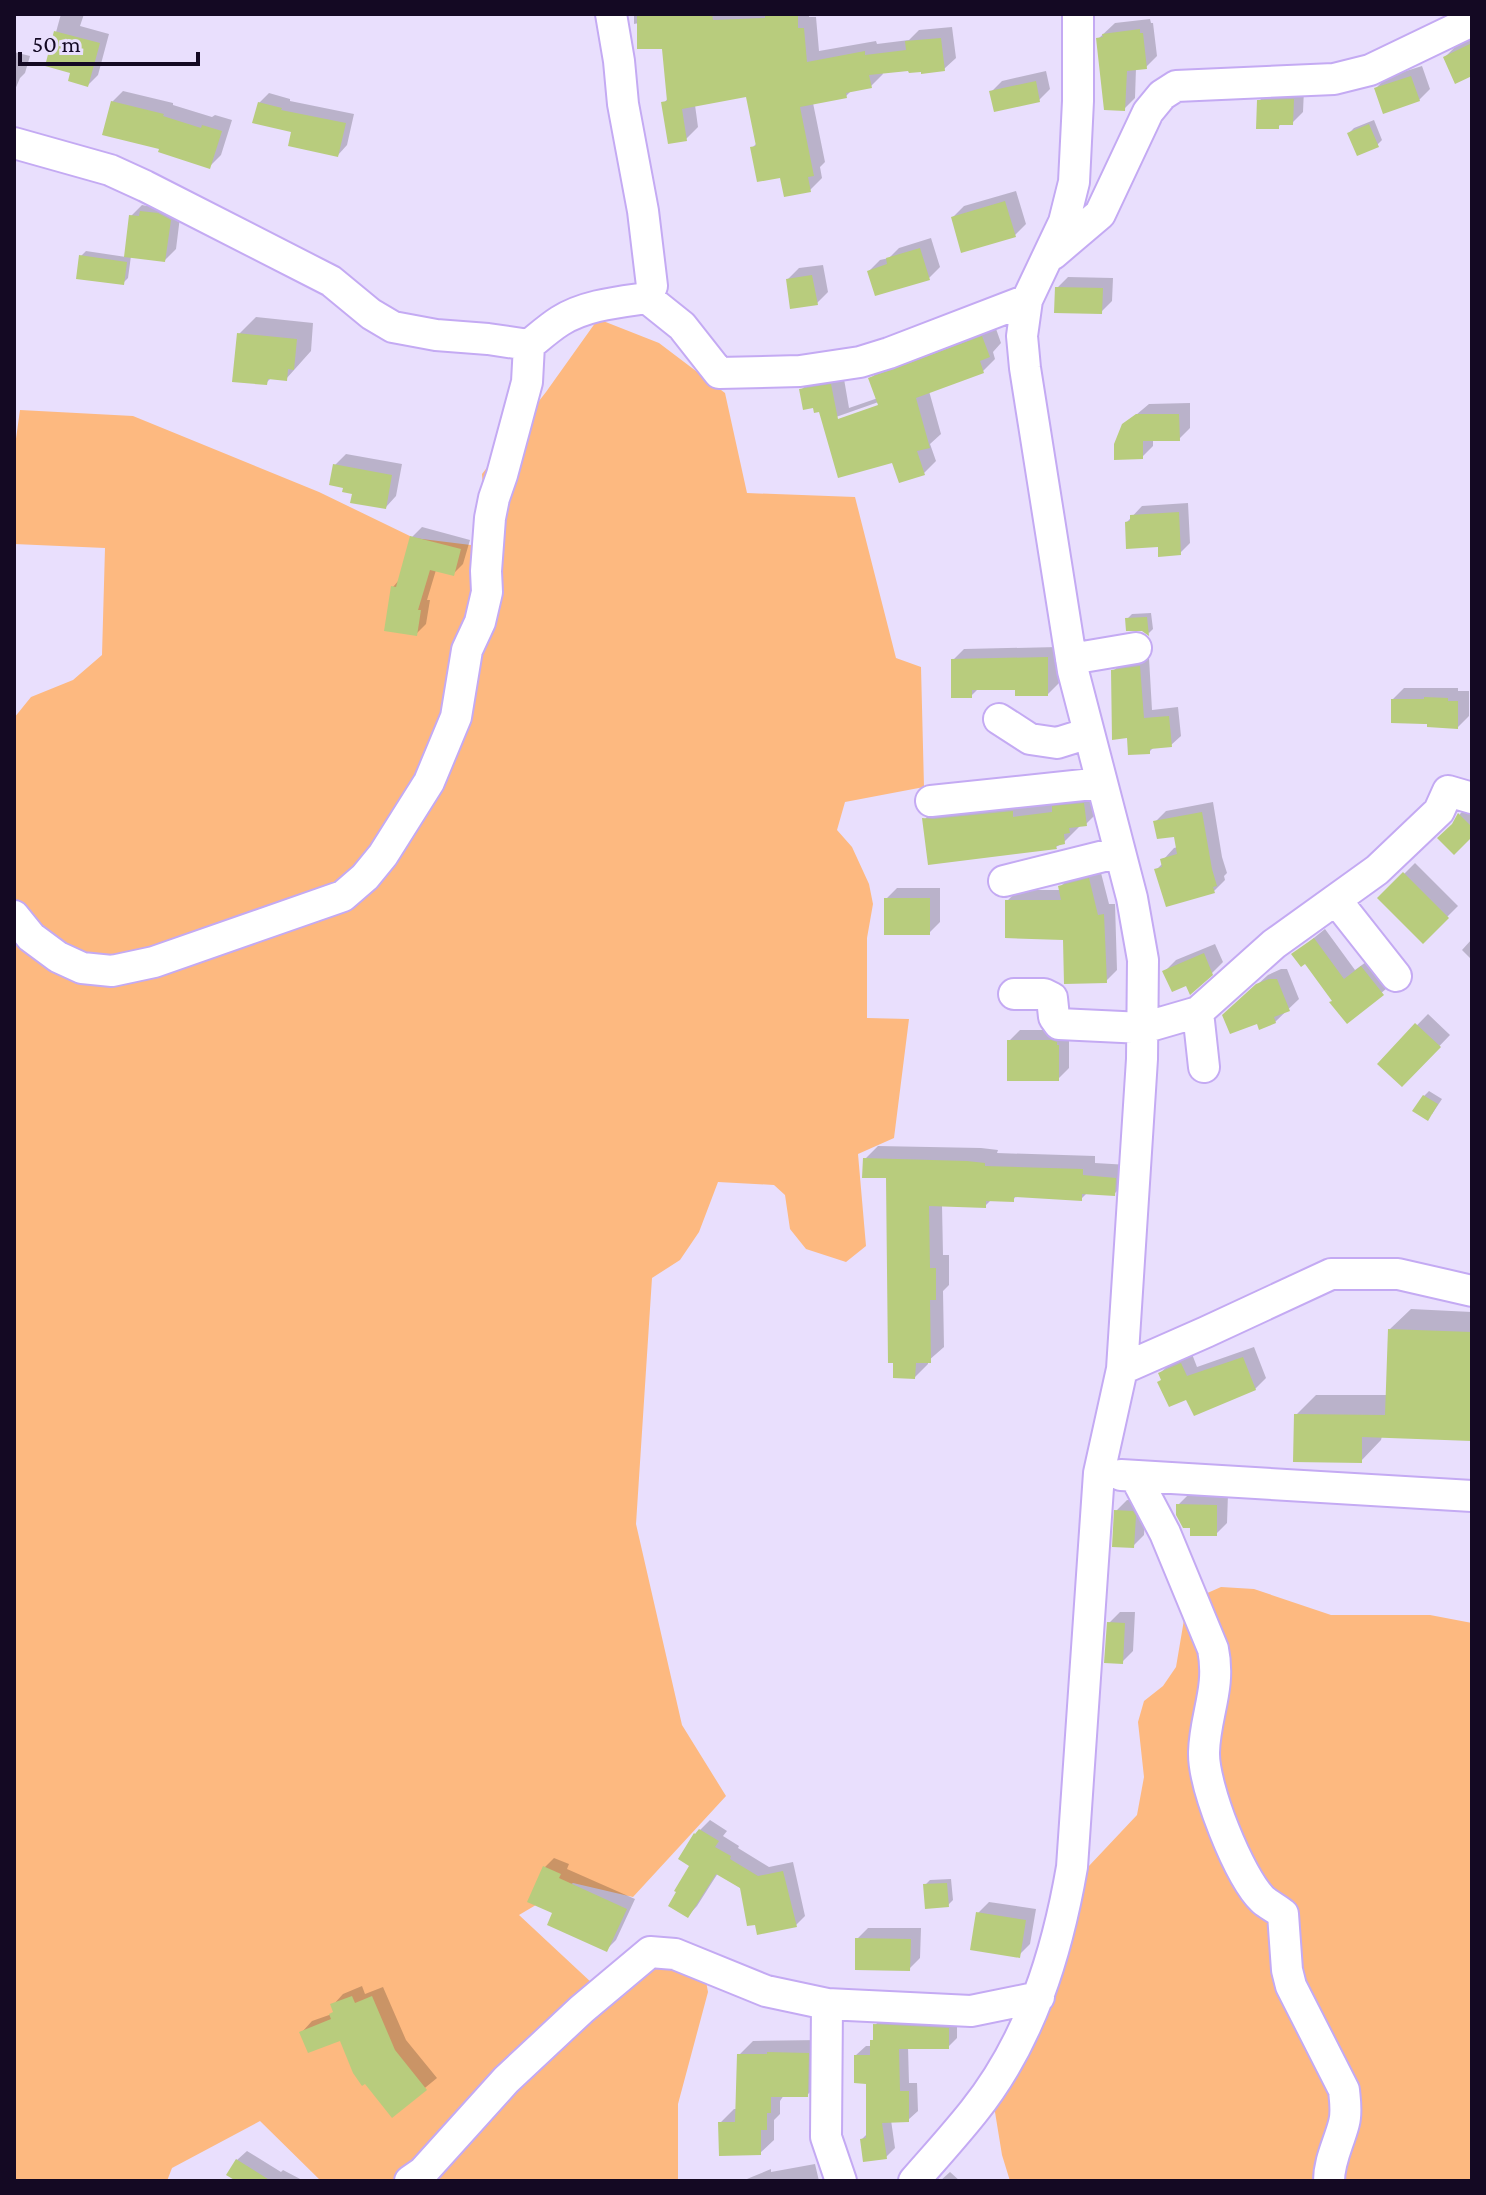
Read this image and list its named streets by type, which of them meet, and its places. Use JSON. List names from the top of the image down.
{
  "scale_bar": "50 m"
}
